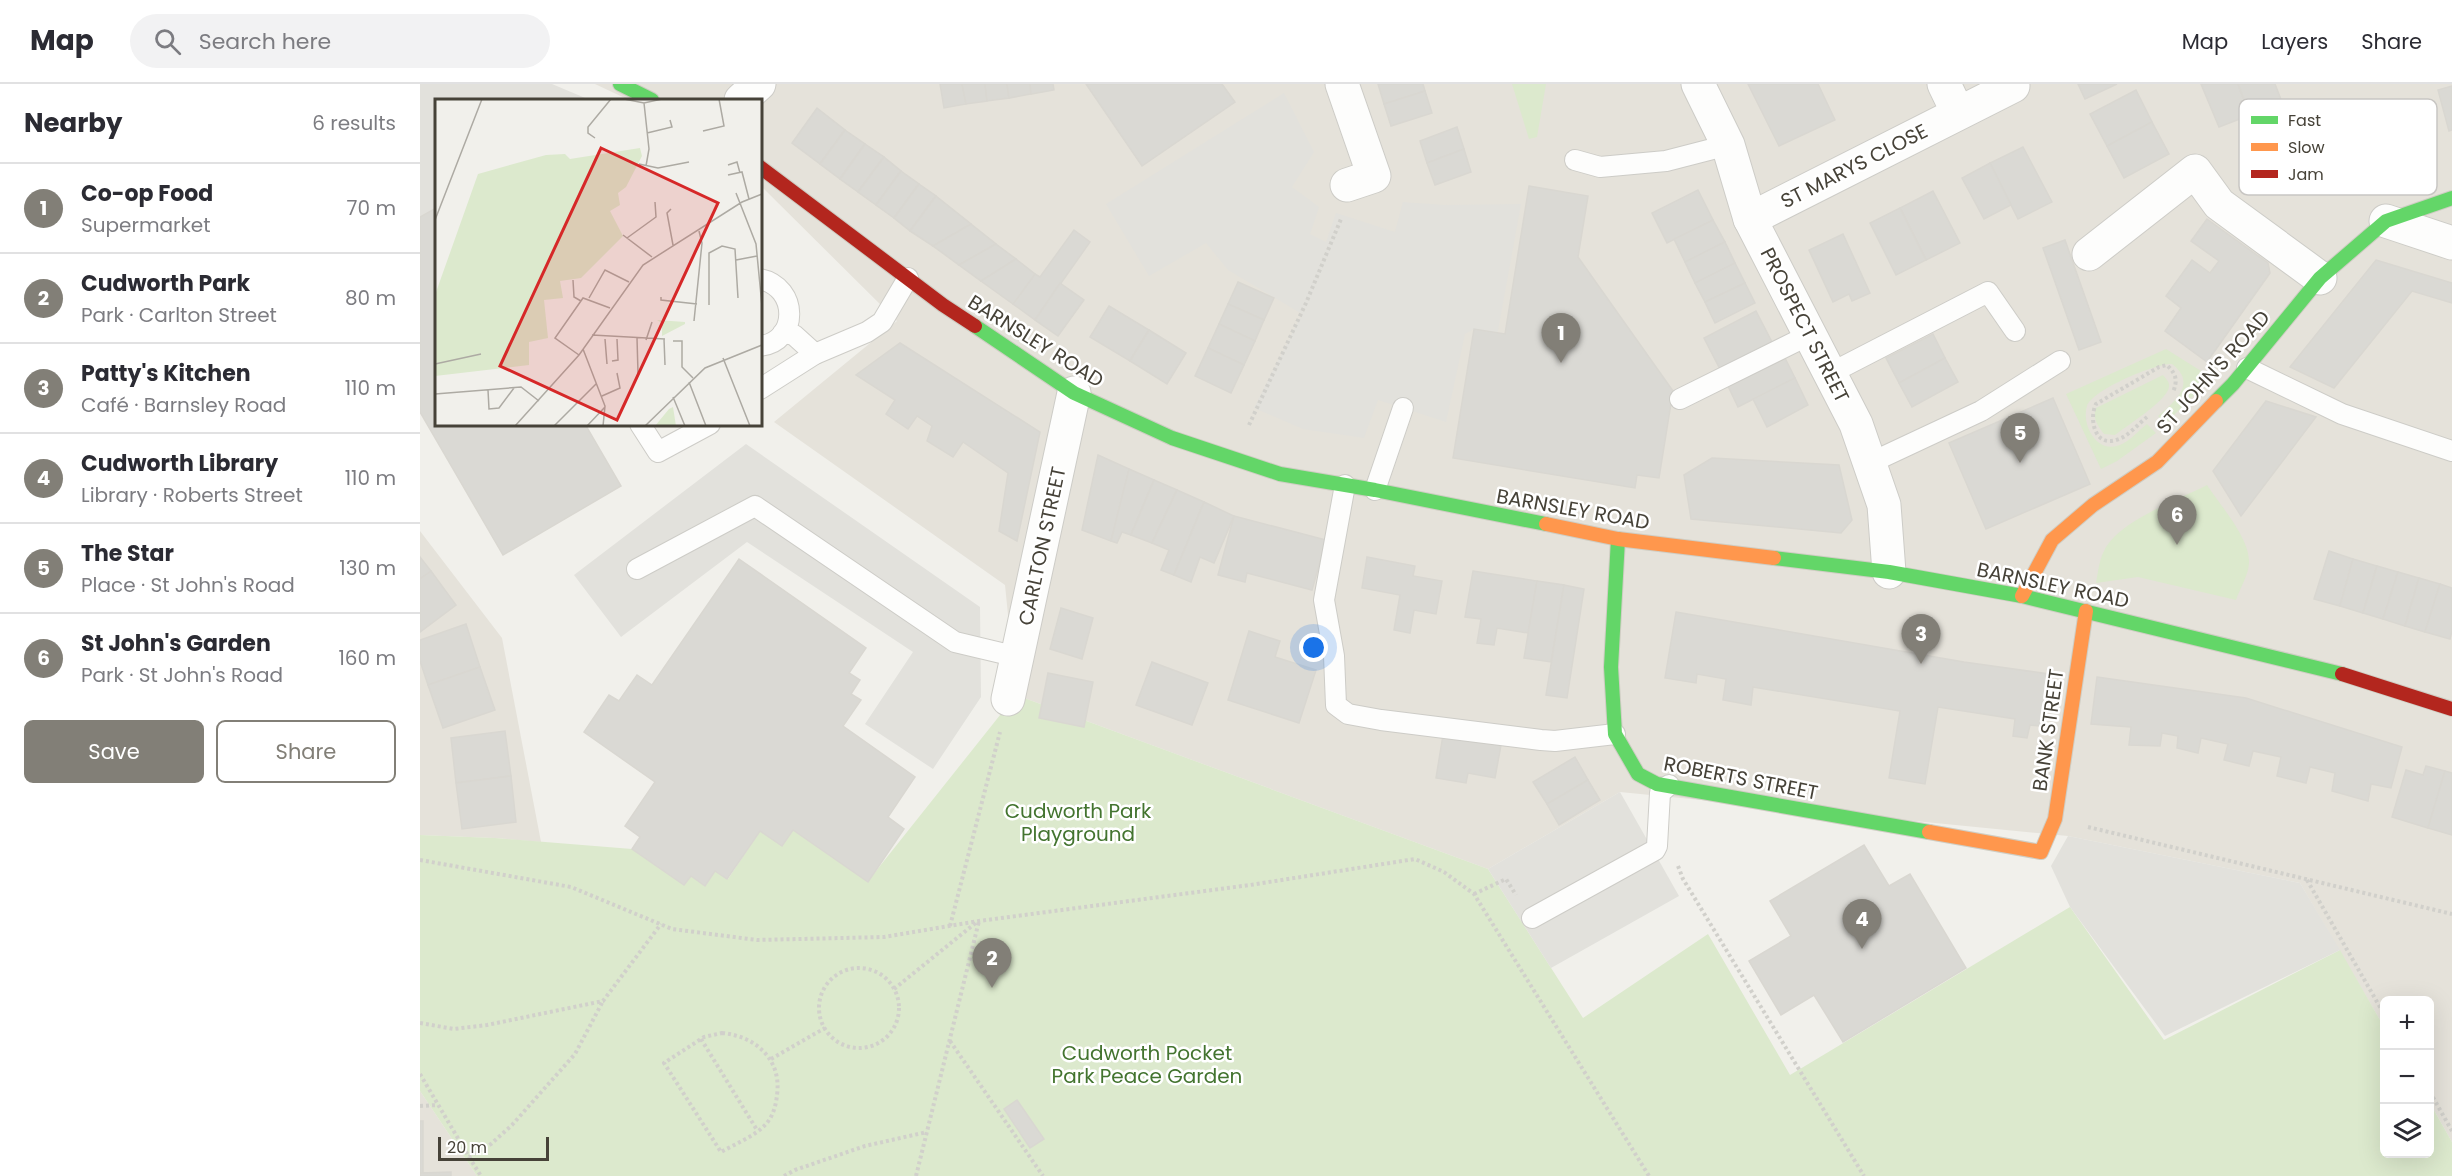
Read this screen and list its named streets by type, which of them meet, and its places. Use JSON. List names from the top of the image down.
{
  "streets": {
    "street": [
      "ST MARYS CLOSE",
      "PROSPECT STREET",
      "BARNSLEY ROAD",
      "ST JOHN'S ROAD",
      "CARLTON STREET",
      "BANK STREET",
      "ROBERTS STREET"
    ]
  },
  "crossings": [
    ["ST MARYS CLOSE", "PROSPECT STREET"],
    ["PROSPECT STREET", "BARNSLEY ROAD"],
    ["BARNSLEY ROAD", "ST JOHN'S ROAD"],
    ["BARNSLEY ROAD", "CARLTON STREET"],
    ["BARNSLEY ROAD", "BANK STREET"],
    ["BARNSLEY ROAD", "ROBERTS STREET"],
    ["BANK STREET", "ROBERTS STREET"]
  ],
  "parks": ["Cudworth Park Playground", "Cudworth Pocket Park Peace Garden"],
  "legend": ["Fast", "Slow", "Jam"],
  "scale_bar": "20 m",
  "page": {
    "header": "Map",
    "search": "Search here",
    "nav": ["Map", "Layers", "Share"],
    "heading": ["Nearby", "6 results"],
    "list": [
      {
        "mark": "1",
        "name": "Co-op Food",
        "note": "Supermarket",
        "value": "70 m"
      },
      {
        "mark": "2",
        "name": "Cudworth Park",
        "note": "Park · Carlton Street",
        "value": "80 m"
      },
      {
        "mark": "3",
        "name": "Patty's Kitchen",
        "note": "Café · Barnsley Road",
        "value": "110 m"
      },
      {
        "mark": "4",
        "name": "Cudworth Library",
        "note": "Library · Roberts Street",
        "value": "110 m"
      },
      {
        "mark": "5",
        "name": "The Star",
        "note": "Place · St John's Road",
        "value": "130 m"
      },
      {
        "mark": "6",
        "name": "St John's Garden",
        "note": "Park · St John's Road",
        "value": "160 m"
      }
    ],
    "pins": [
      "1",
      "5",
      "6",
      "3",
      "4",
      "2"
    ],
    "buttons": ["Save", "Share"],
    "map_buttons": ["+", "−"],
    "scale": "20 m"
  }
}
